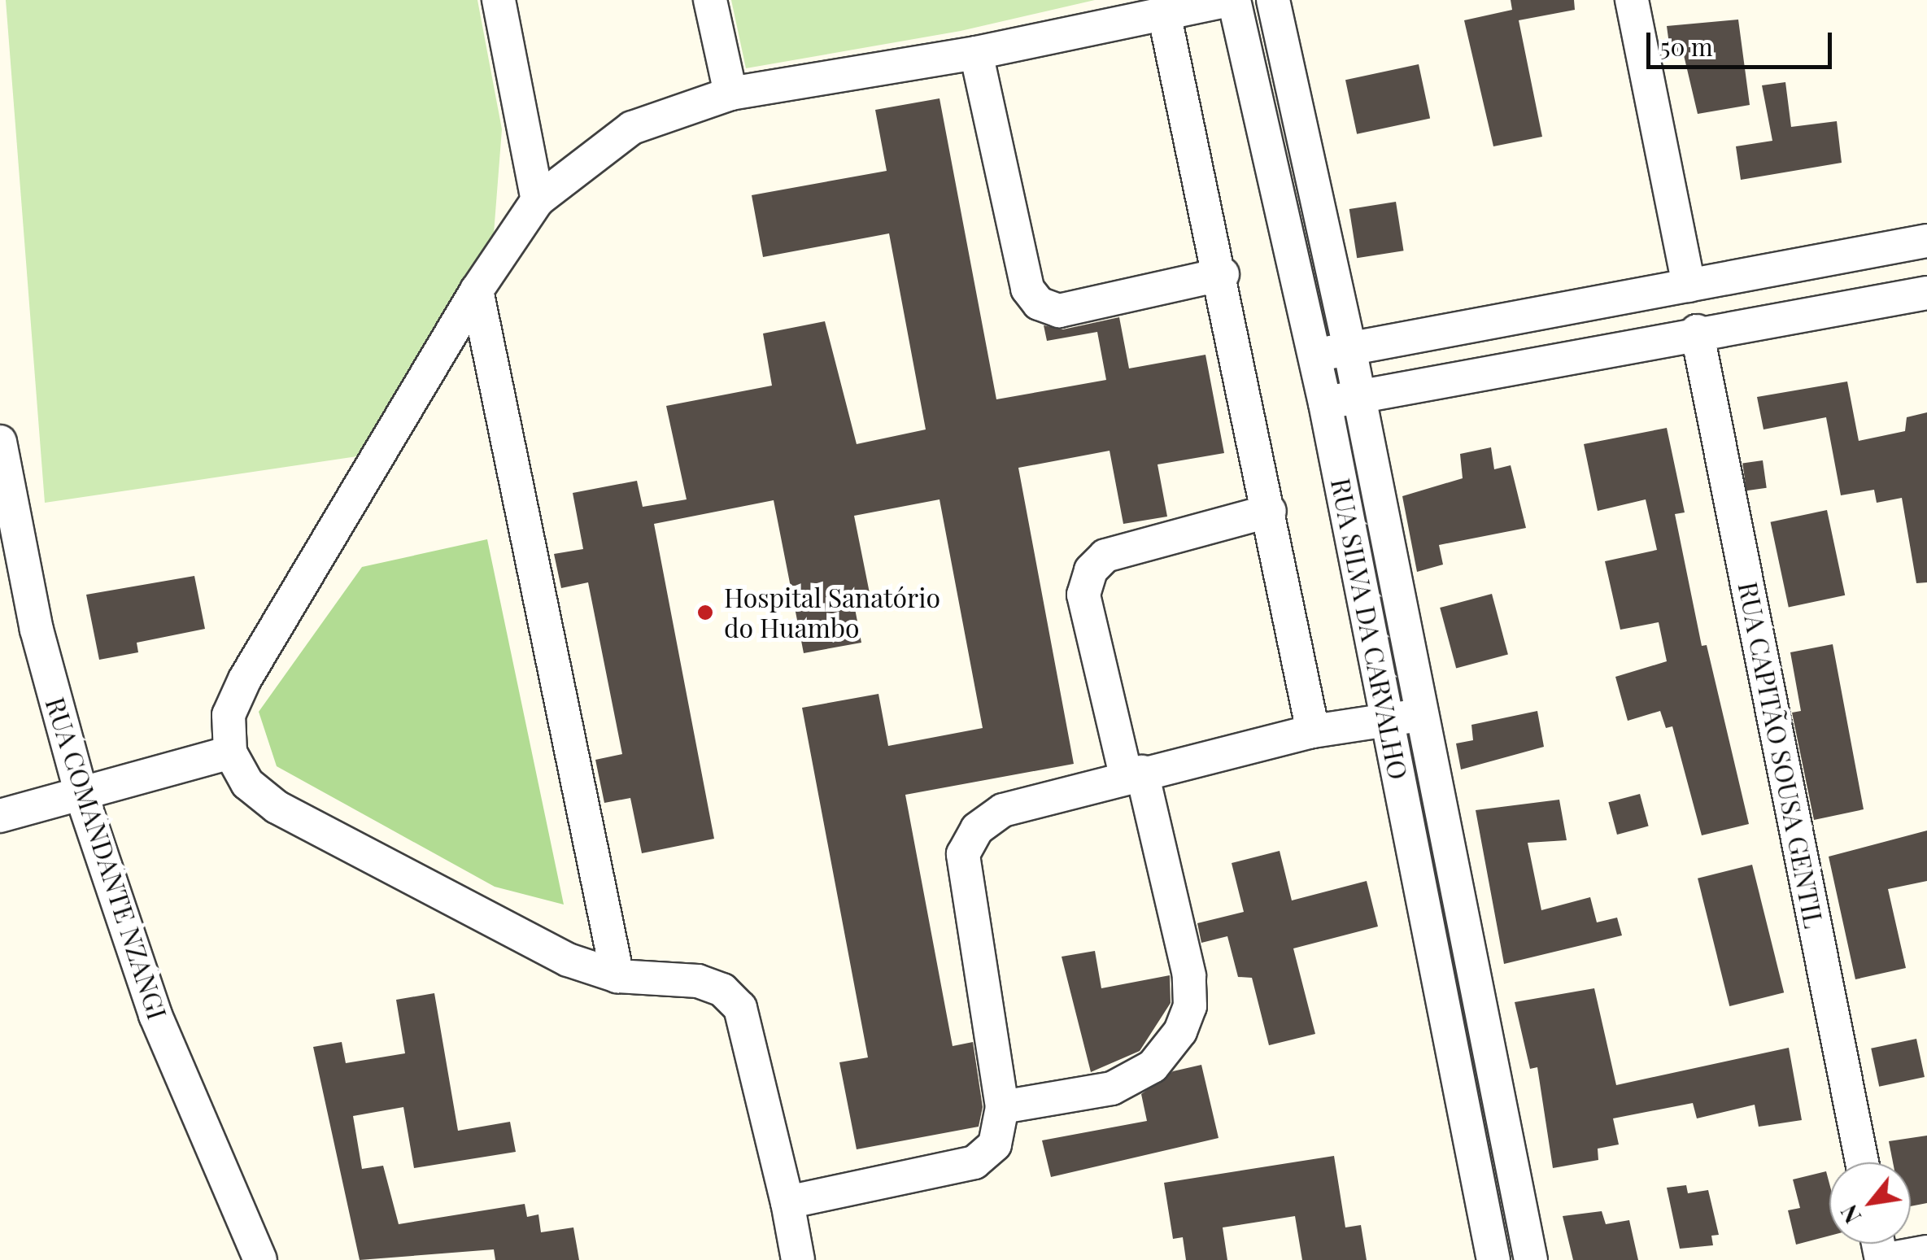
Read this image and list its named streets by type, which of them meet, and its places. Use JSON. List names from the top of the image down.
{
  "streets": {
    "street": ["RUA SILVA DA CARVALHO", "RUA CAPITÃO SOUSA GENTIL", "RUA COMANDANTE NZANGI"]
  },
  "places": ["Hospital Sanatório do Huambo"],
  "scale_bar": "50 m",
  "north": "bottom left"
}
